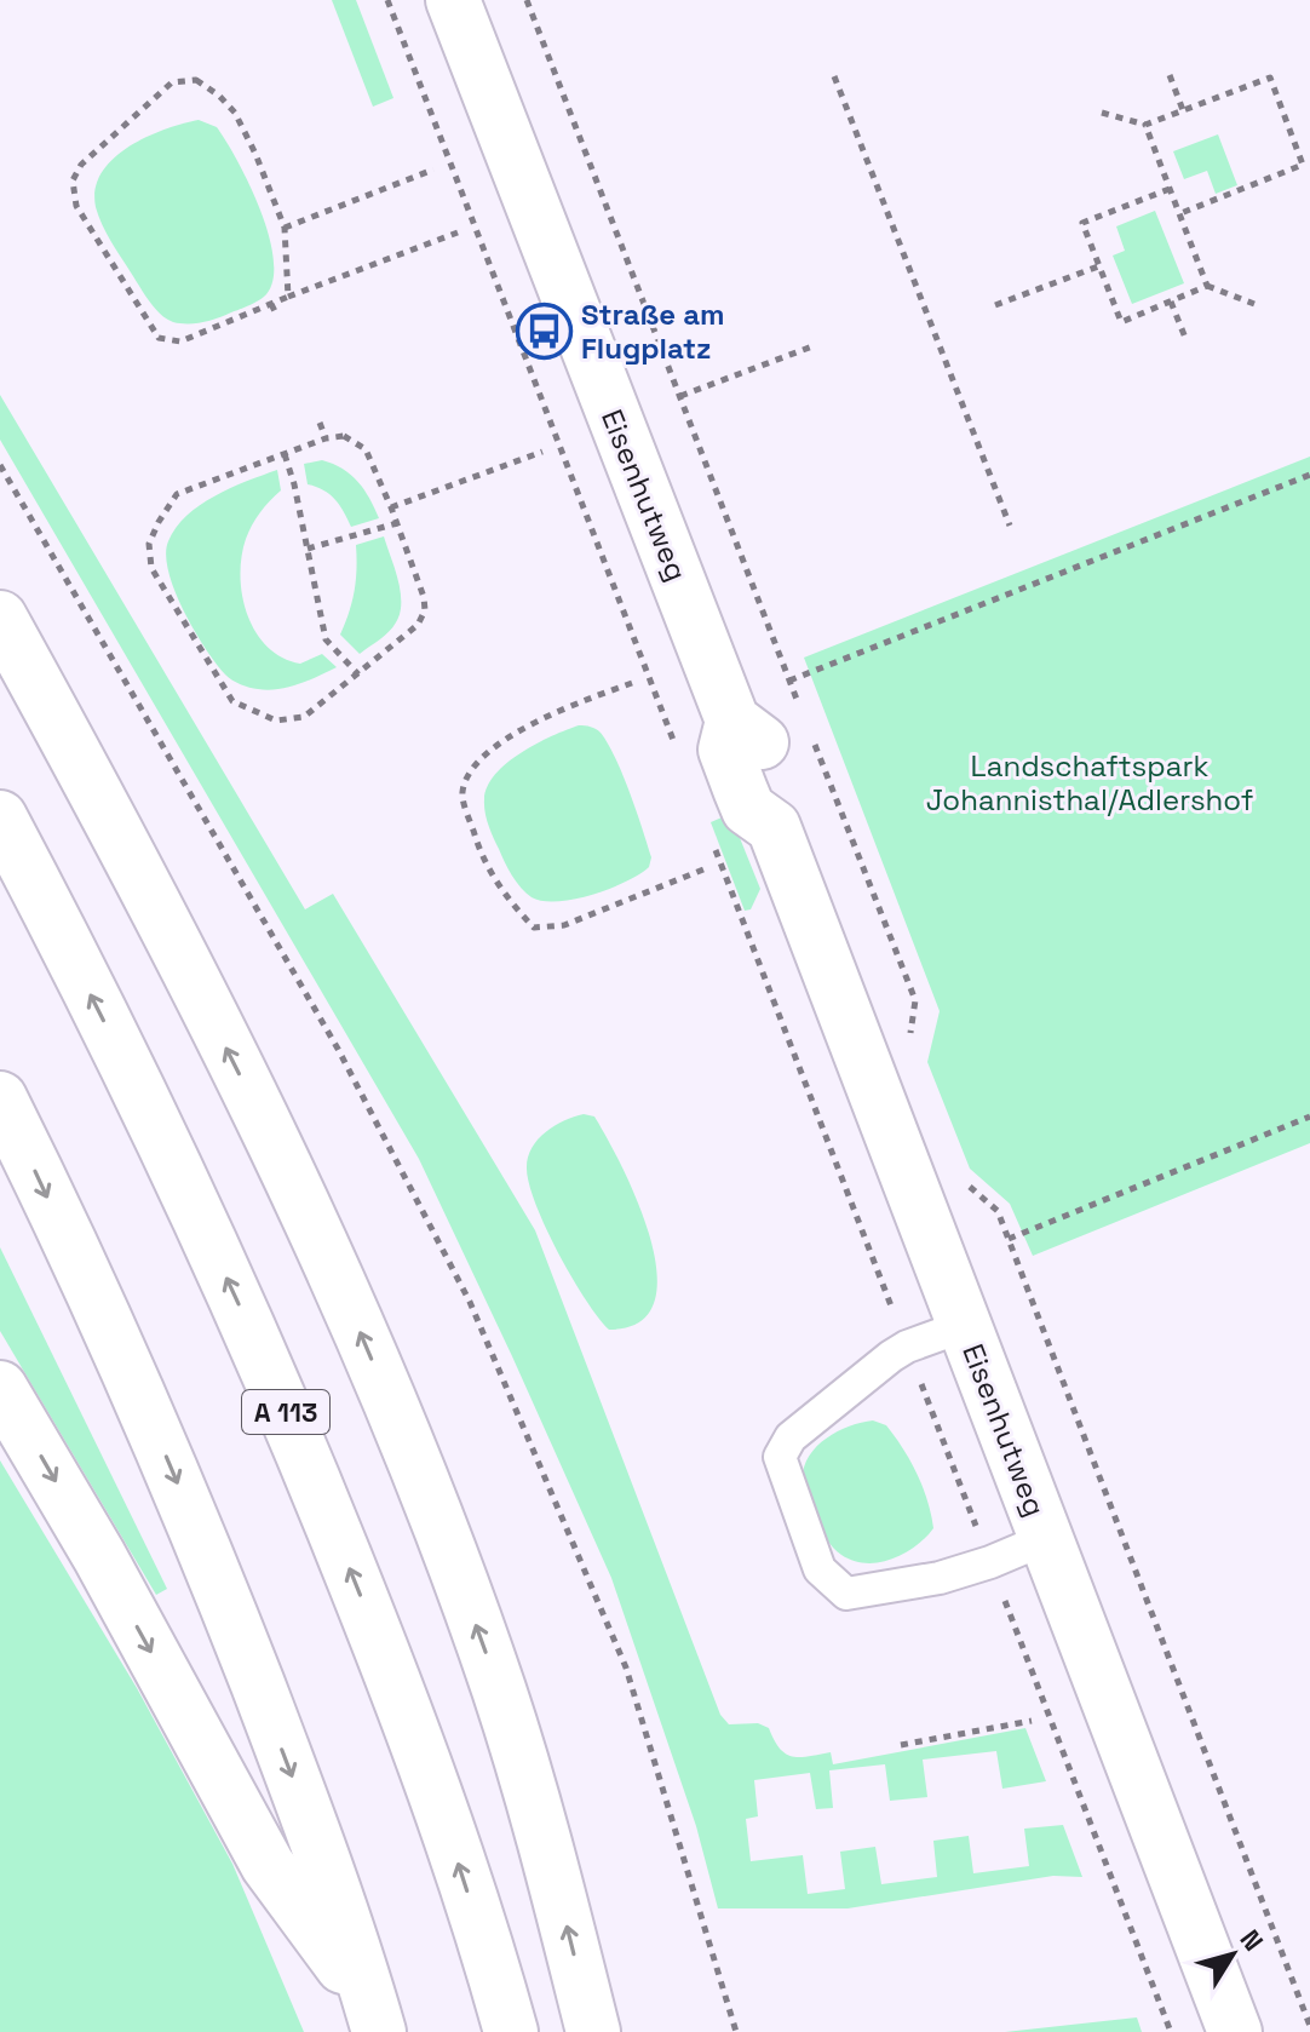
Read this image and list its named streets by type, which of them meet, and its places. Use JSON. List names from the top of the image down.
{
  "streets": {
    "main road": ["Eisenhutweg", "A 113"]
  },
  "parks": ["Landschaftspark Johannisthal/Adlershof"],
  "places": {
    "bus stop": ["Straße am Flugplatz"]
  },
  "north": "top right"
}
